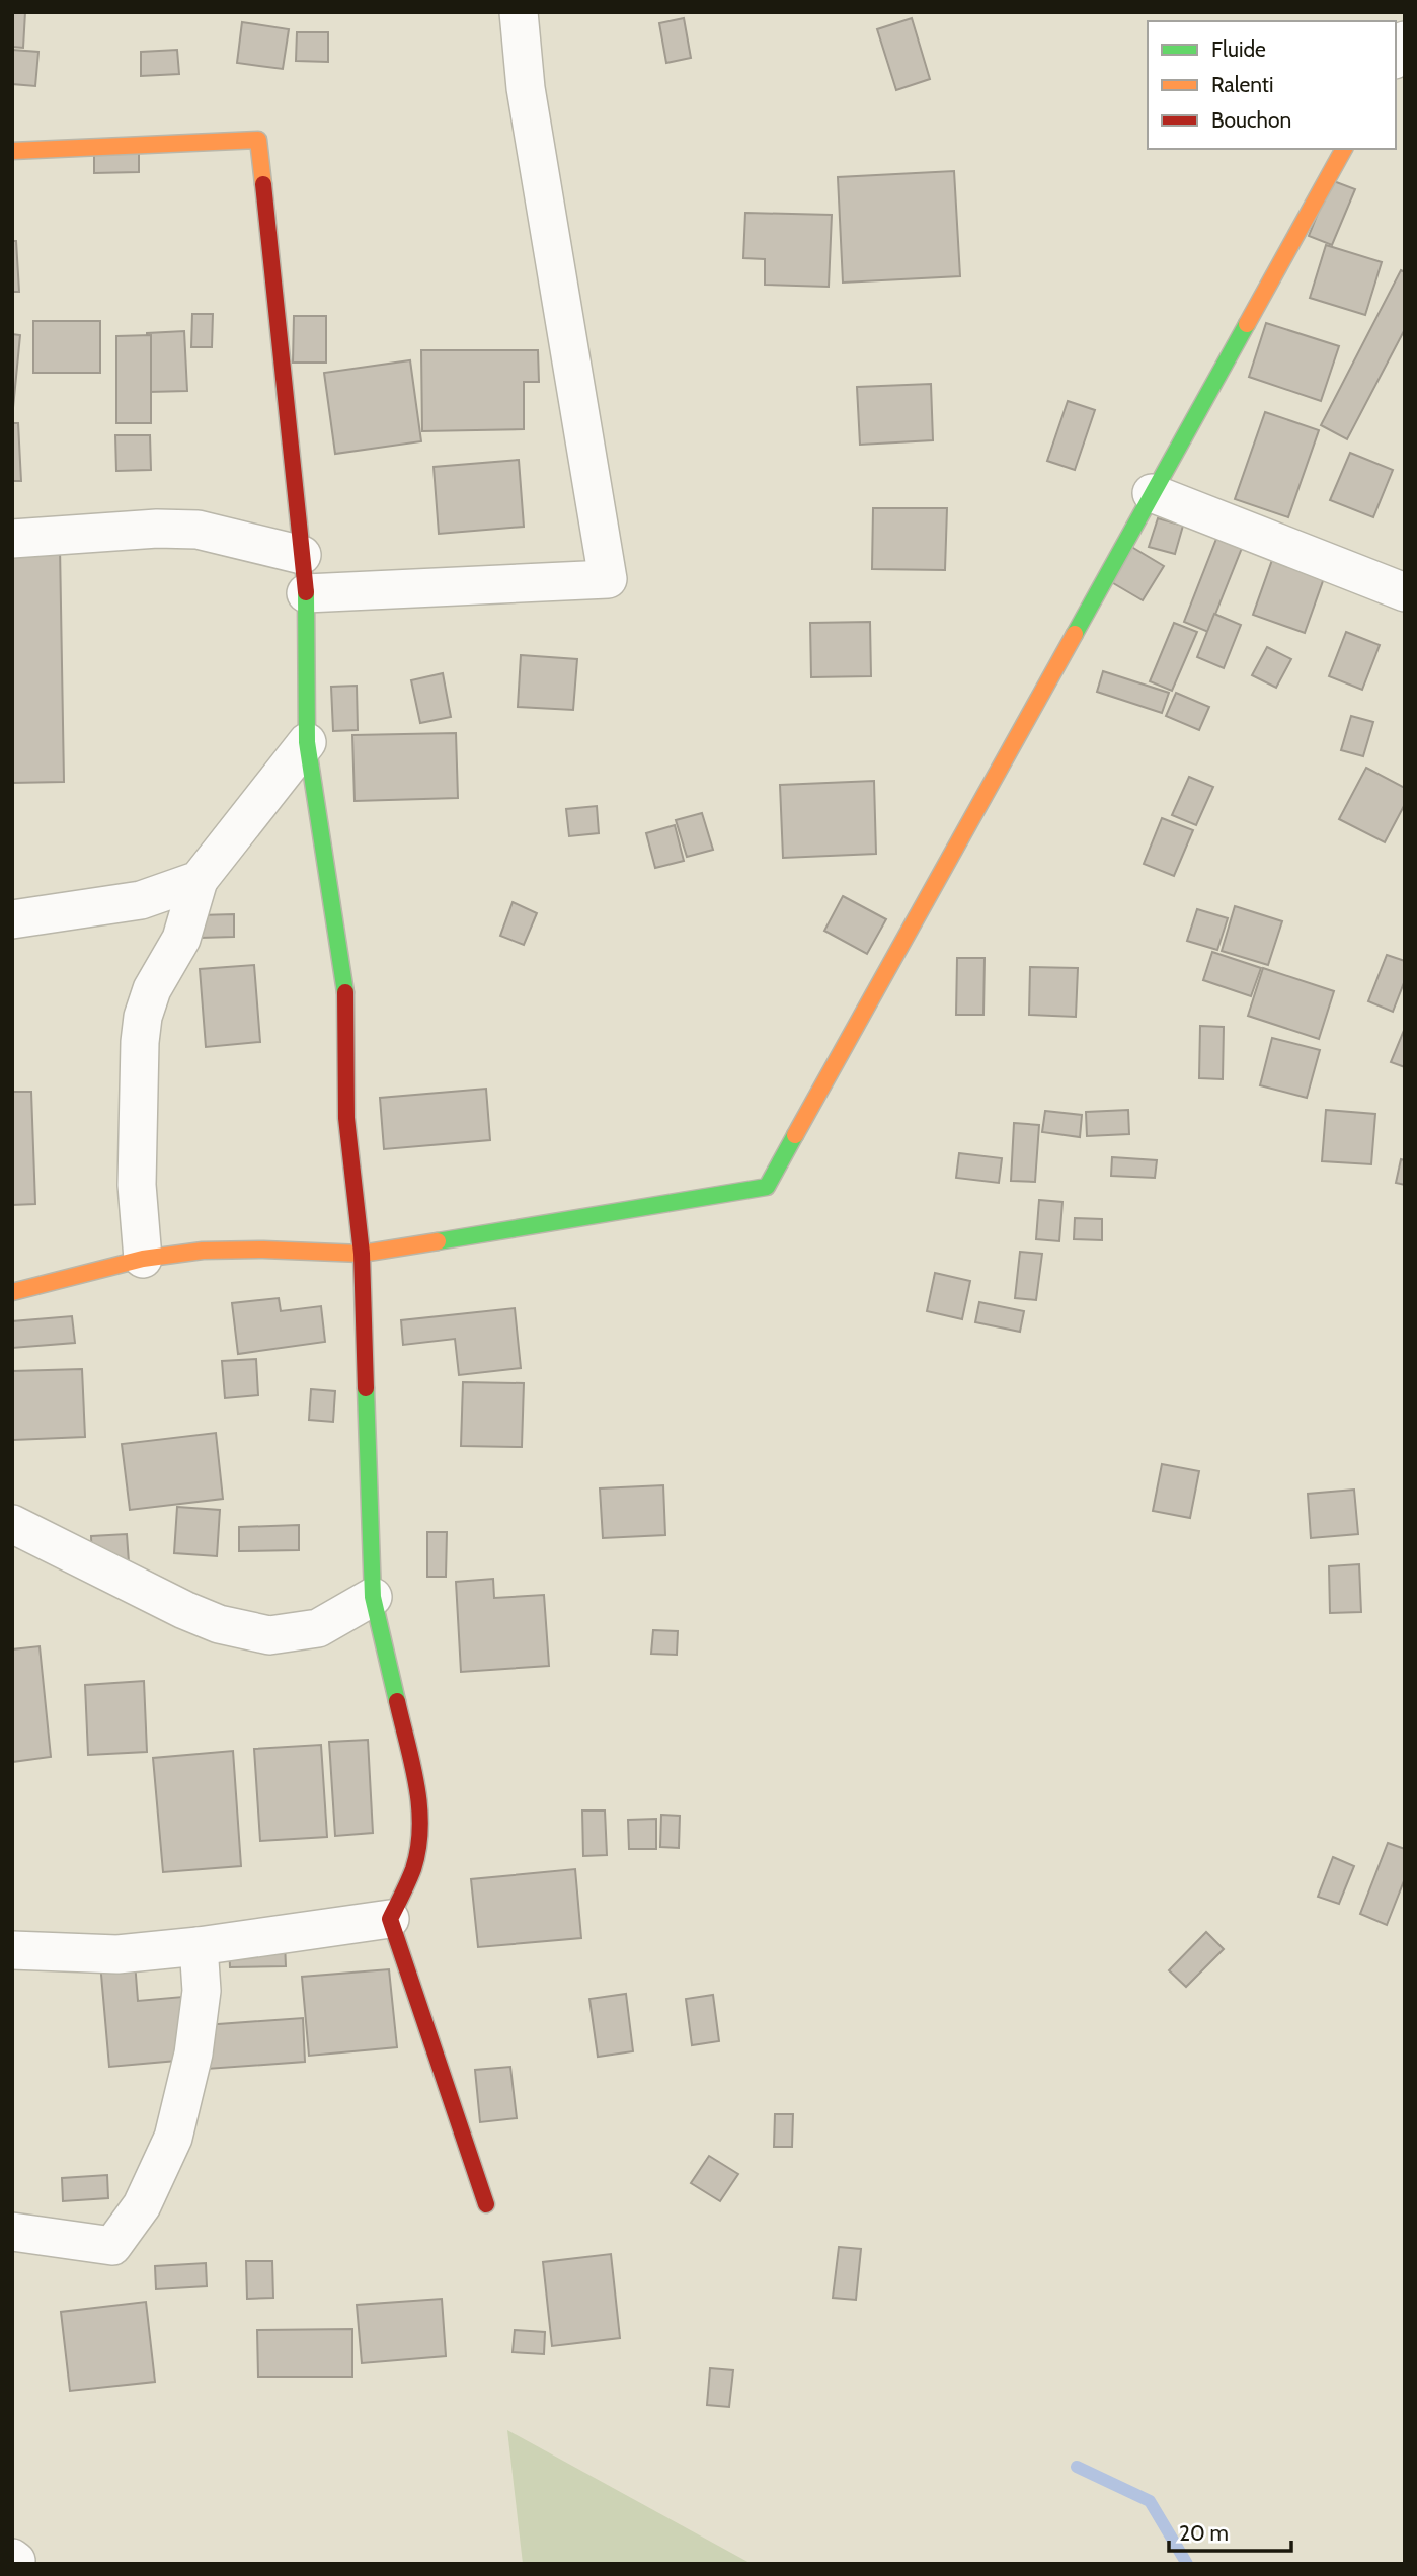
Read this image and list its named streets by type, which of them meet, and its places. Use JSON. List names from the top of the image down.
{
  "legend": ["Fluide", "Ralenti", "Bouchon"],
  "scale_bar": "20 m"
}
